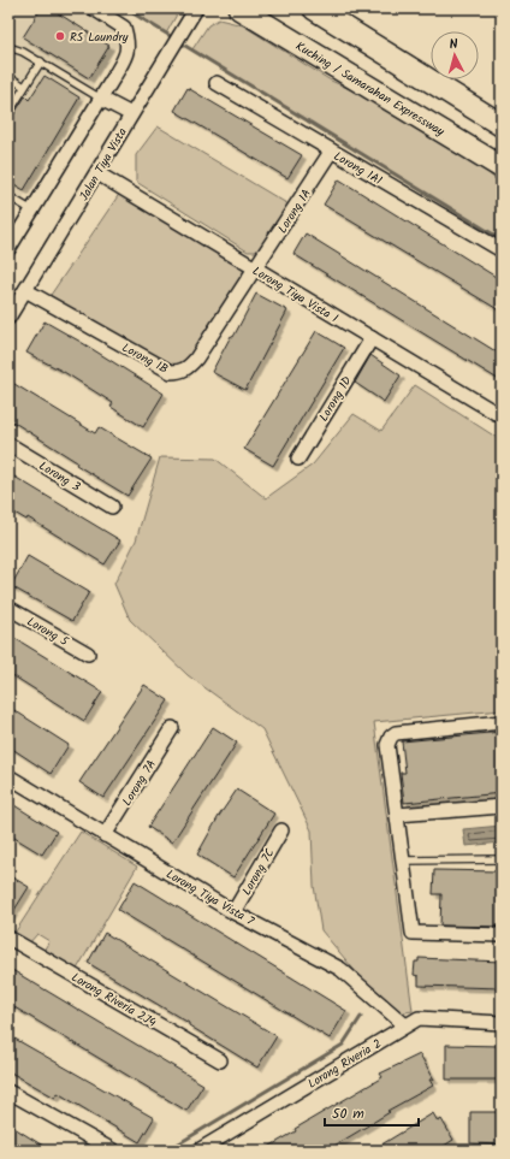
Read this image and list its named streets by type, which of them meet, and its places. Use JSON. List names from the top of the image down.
{
  "streets": {
    "highway": ["Kuching / Samarahan Expressway"],
    "street": [
      "Jalan Tiya Vista",
      "Lorong 1A1",
      "Lorong 1A",
      "Lorong Tiya Vista 1",
      "Lorong 1B",
      "Lorong 1D",
      "Lorong 3",
      "Lorong 5",
      "Lorong 7A",
      "Lorong 7C",
      "Lorong Tiya Vista 7",
      "Lorong Riveria 2J4",
      "Lorong Riveria 2"
    ]
  },
  "crossings": [
    ["Jalan Tiya Vista", "Lorong Tiya Vista 1"],
    ["Jalan Tiya Vista", "Lorong 1B"],
    ["Lorong 1A1", "Lorong 1A"],
    ["Lorong 1A", "Lorong Tiya Vista 1"],
    ["Lorong 1A", "Lorong 1B"],
    ["Lorong Tiya Vista 1", "Lorong 1B"],
    ["Lorong Tiya Vista 1", "Lorong 1D"],
    ["Lorong 7A", "Lorong Tiya Vista 7"],
    ["Lorong 7C", "Lorong Tiya Vista 7"],
    ["Lorong Tiya Vista 7", "Lorong Riveria 2"]
  ],
  "places": ["RS Laundry"],
  "scale_bar": "50 m",
  "north": "top"
}
